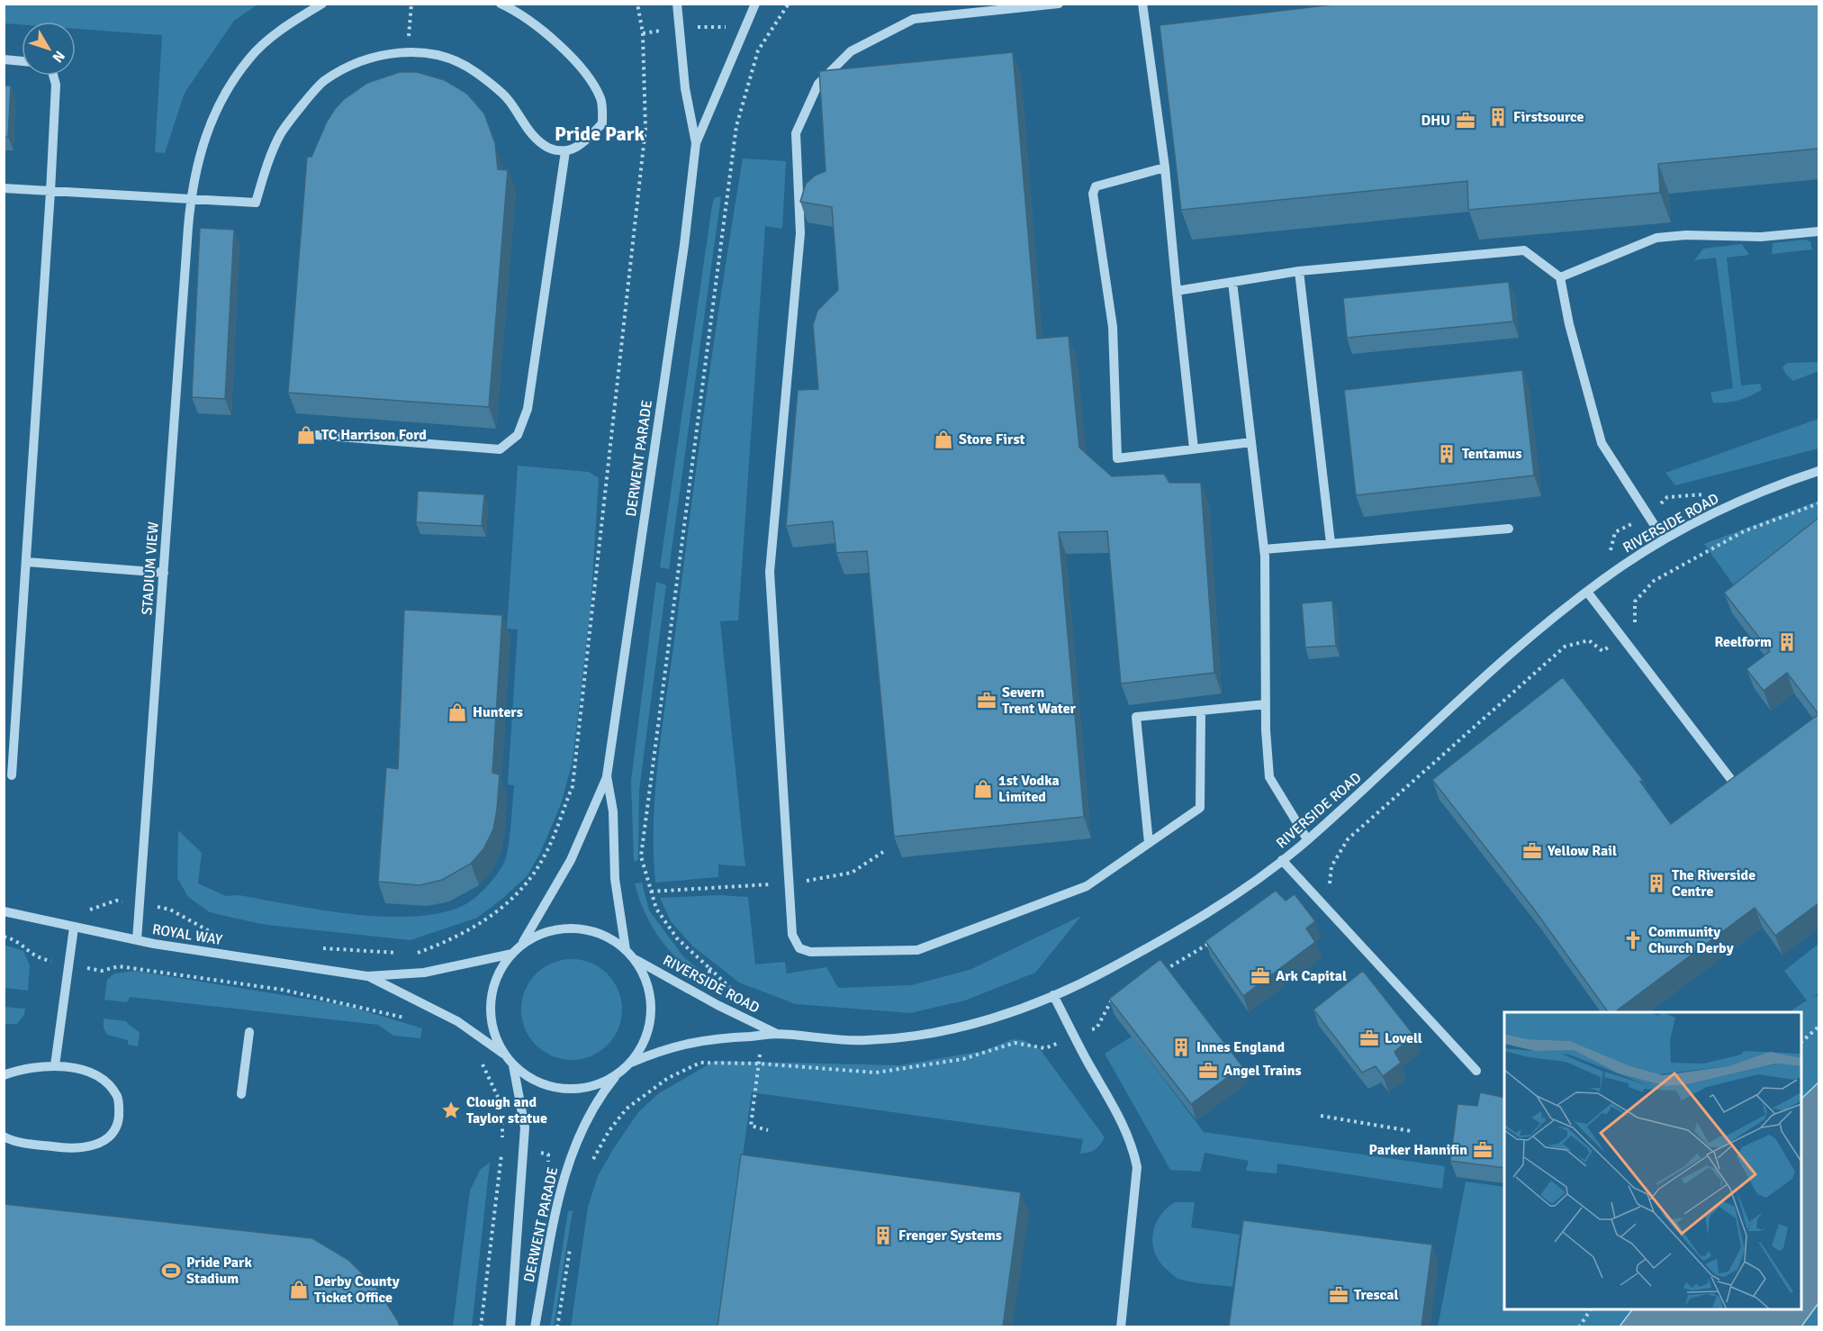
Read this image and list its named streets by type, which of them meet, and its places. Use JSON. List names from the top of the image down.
{
  "streets": {
    "street": [
      "DERWENT PARADE",
      "RIVERSIDE ROAD",
      "STADIUM VIEW",
      "ROYAL WAY"
    ]
  },
  "crossings": [
    ["DERWENT PARADE", "RIVERSIDE ROAD"],
    ["DERWENT PARADE", "ROYAL WAY"],
    ["RIVERSIDE ROAD", "ROYAL WAY"],
    ["STADIUM VIEW", "ROYAL WAY"]
  ],
  "districts": ["Pride Park"],
  "places": {
    "building": [
      "Firstsource",
      "Tentamus",
      "Reelform",
      "The Riverside Centre",
      "Innes England",
      "Frenger Systems"
    ],
    "office": [
      "DHU",
      "Severn Trent Water",
      "Yellow Rail",
      "Ark Capital",
      "Lovell",
      "Angel Trains",
      "Parker Hannifin",
      "Trescal"
    ],
    "shop": [
      "TC Harrison Ford",
      "Store First",
      "Hunters",
      "1st Vodka Limited",
      "Derby County Ticket Office"
    ],
    "church": ["Community Church Derby"],
    "place": ["Clough and Taylor statue"],
    "sports": ["Pride Park Stadium"]
  },
  "north": "bottom right"
}
